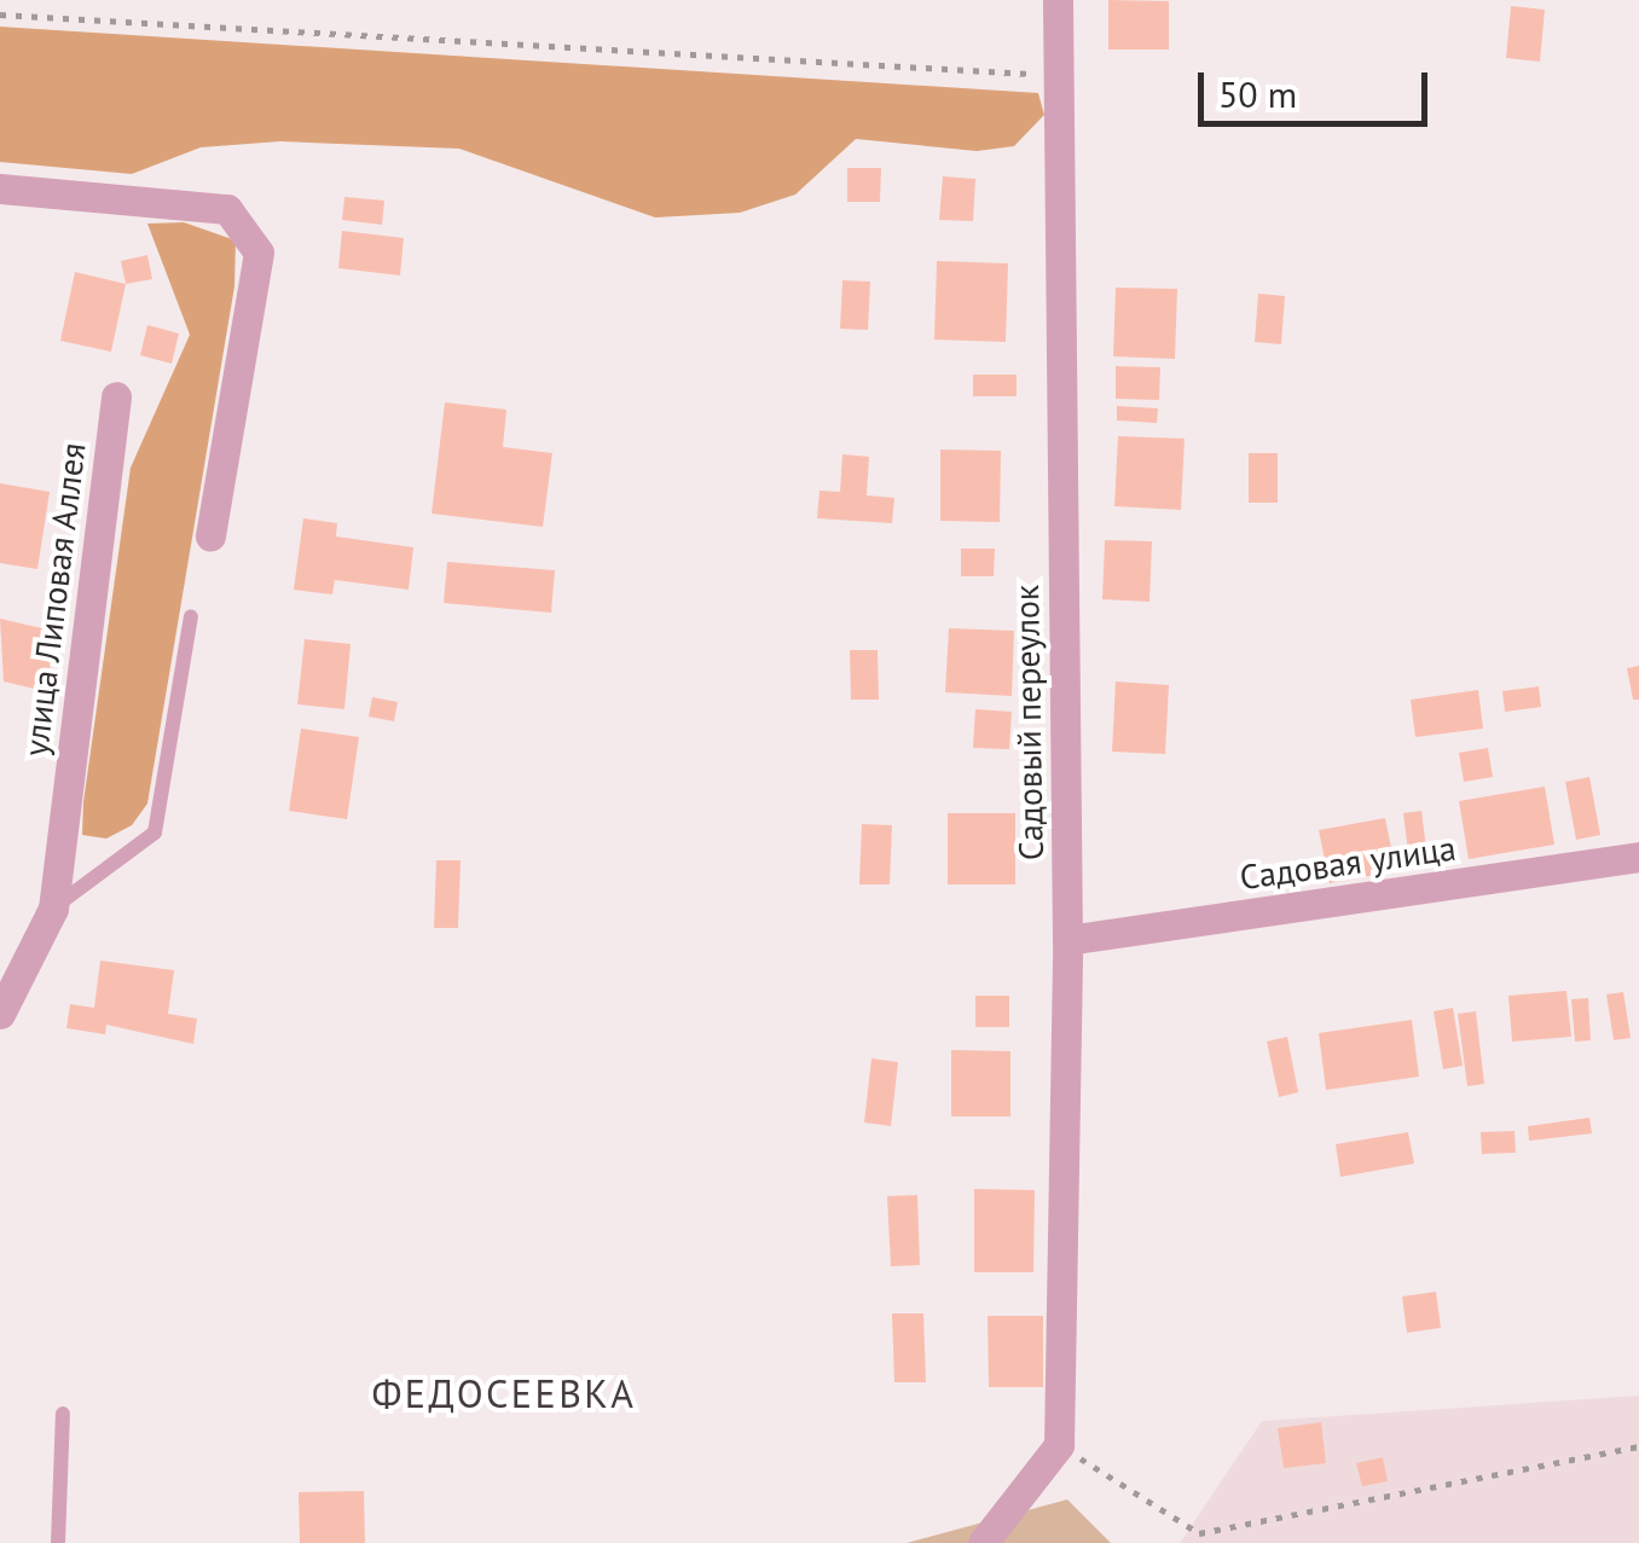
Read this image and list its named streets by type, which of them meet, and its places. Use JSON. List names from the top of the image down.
{
  "streets": {
    "street": ["улица Липовая Аллея", "Садовый переулок", "Садовая улица"]
  },
  "crossings": [
    ["Садовый переулок", "Садовая улица"]
  ],
  "districts": ["ФЕДОСЕЕВКА"],
  "scale_bar": "50 m"
}
